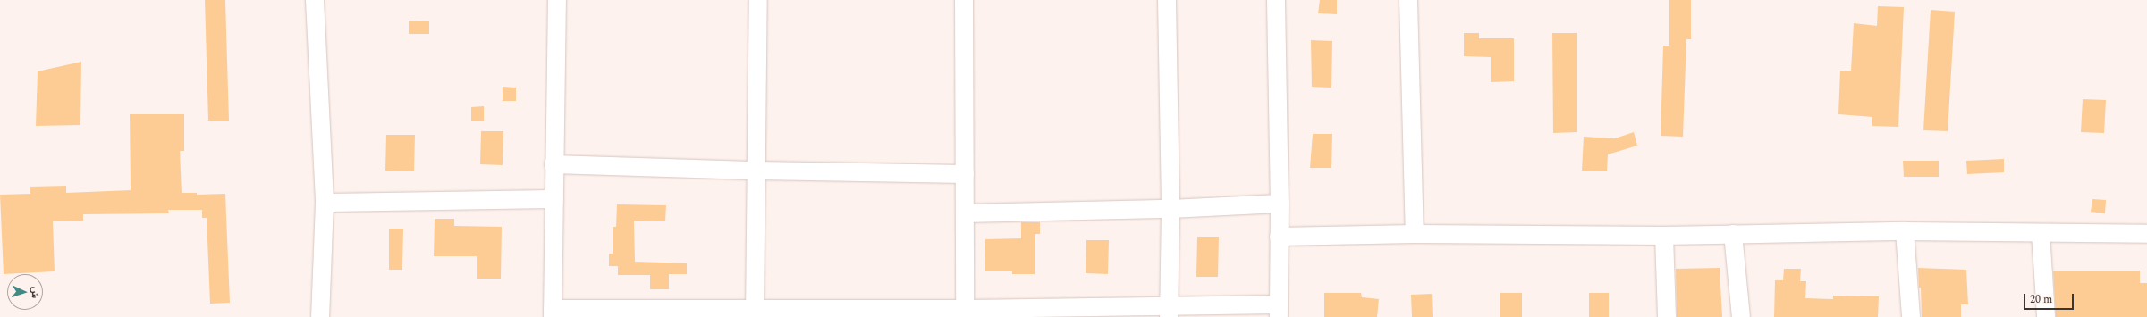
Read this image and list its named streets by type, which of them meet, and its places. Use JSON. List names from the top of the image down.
{
  "scale_bar": "20 m",
  "north": "right"
}
